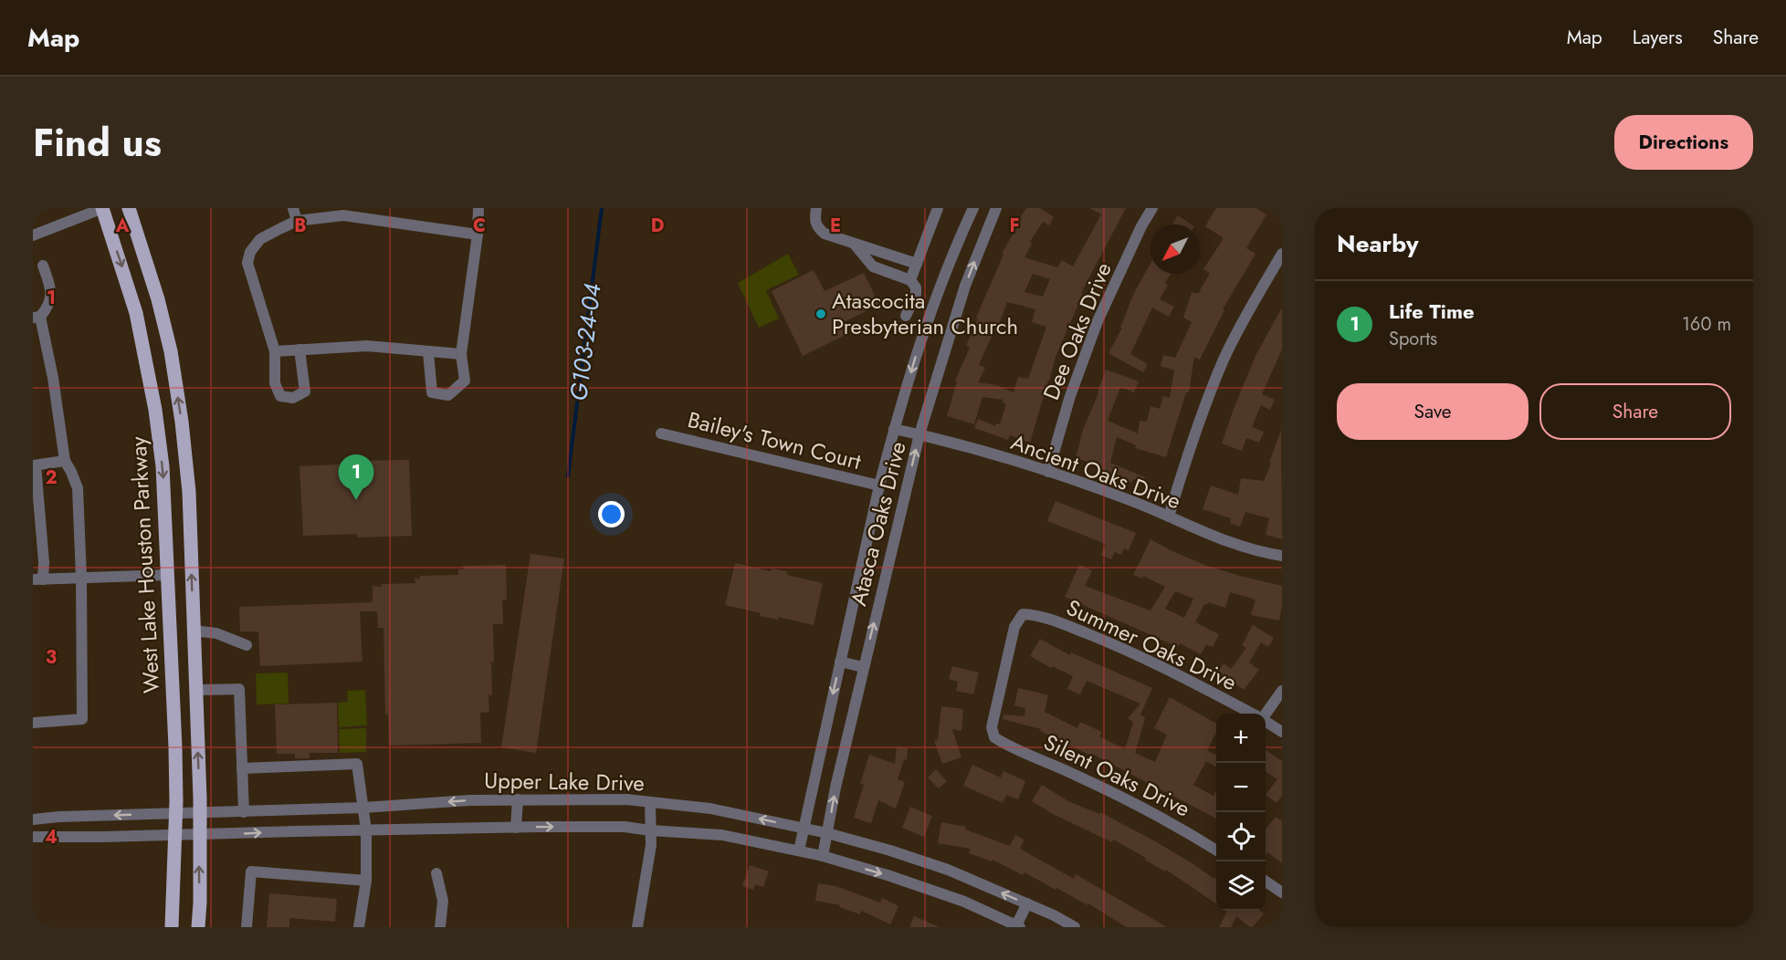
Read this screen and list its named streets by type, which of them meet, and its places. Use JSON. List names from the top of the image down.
{
  "streets": {
    "main road": ["West Lake Houston Parkway"],
    "street": [
      "Dee Oaks Drive",
      "Bailey's Town Court",
      "Ancient Oaks Drive",
      "Atasca Oaks Drive",
      "Summer Oaks Drive",
      "Silent Oaks Drive",
      "Upper Lake Drive"
    ]
  },
  "crossings": [
    ["Dee Oaks Drive", "Ancient Oaks Drive"],
    ["Bailey's Town Court", "Atasca Oaks Drive"],
    ["Ancient Oaks Drive", "Atasca Oaks Drive"],
    ["Atasca Oaks Drive", "Upper Lake Drive"],
    ["West Lake Houston Parkway", "Upper Lake Drive"],
    ["Summer Oaks Drive", "Silent Oaks Drive"]
  ],
  "water": ["G103-24-04"],
  "places": ["Atascocita Presbyterian Church"],
  "north": "bottom left",
  "page": {
    "header": "Map",
    "nav": ["Map", "Layers", "Share"],
    "title": "Find us",
    "buttons": [
      "Directions",
      ["Save", "Share"]
    ],
    "heading": "Nearby",
    "list": [
      {
        "mark": "1",
        "name": "Life Time",
        "note": "Sports",
        "value": "160 m"
      }
    ],
    "pins": "1",
    "map_buttons": ["+", "−"]
  },
  "grid": {
    "columns": [
      "A",
      "B",
      "C",
      "D",
      "E",
      "F"
    ],
    "rows": [
      "1",
      "2",
      "3",
      "4"
    ]
  }
}
